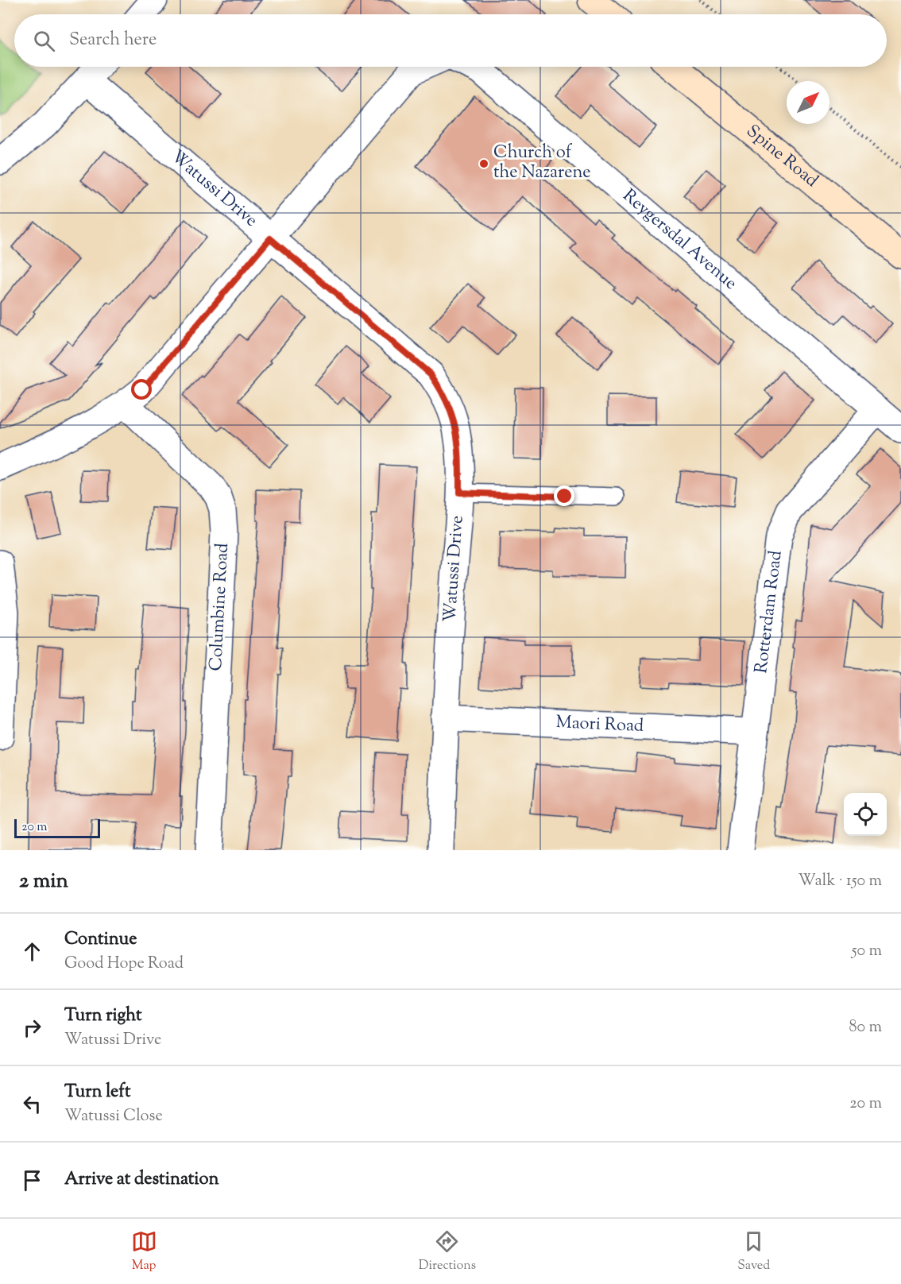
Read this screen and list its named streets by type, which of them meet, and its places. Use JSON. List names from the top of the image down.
{
  "streets": {
    "main road": ["Spine Road"],
    "street": [
      "Watussi Drive",
      "Reygersdal Avenue",
      "Columbine Road",
      "Rotterdam Road",
      "Maori Road"
    ]
  },
  "crossings": [
    ["Watussi Drive", "Maori Road"],
    ["Reygersdal Avenue", "Rotterdam Road"],
    ["Rotterdam Road", "Maori Road"]
  ],
  "places": ["Church of the Nazarene"],
  "scale_bar": "20 m",
  "north": "top right",
  "page": {
    "search": "Search here",
    "scale": "20 m",
    "heading": ["2 min", "Walk · 150 m"],
    "list": [
      ["Continue", "Good Hope Road", "50 m"],
      ["Turn right", "Watussi Drive", "80 m"],
      ["Turn left", "Watussi Close", "20 m"],
      "Arrive at destination"
    ],
    "nav": ["Map", "Directions", "Saved"]
  }
}
